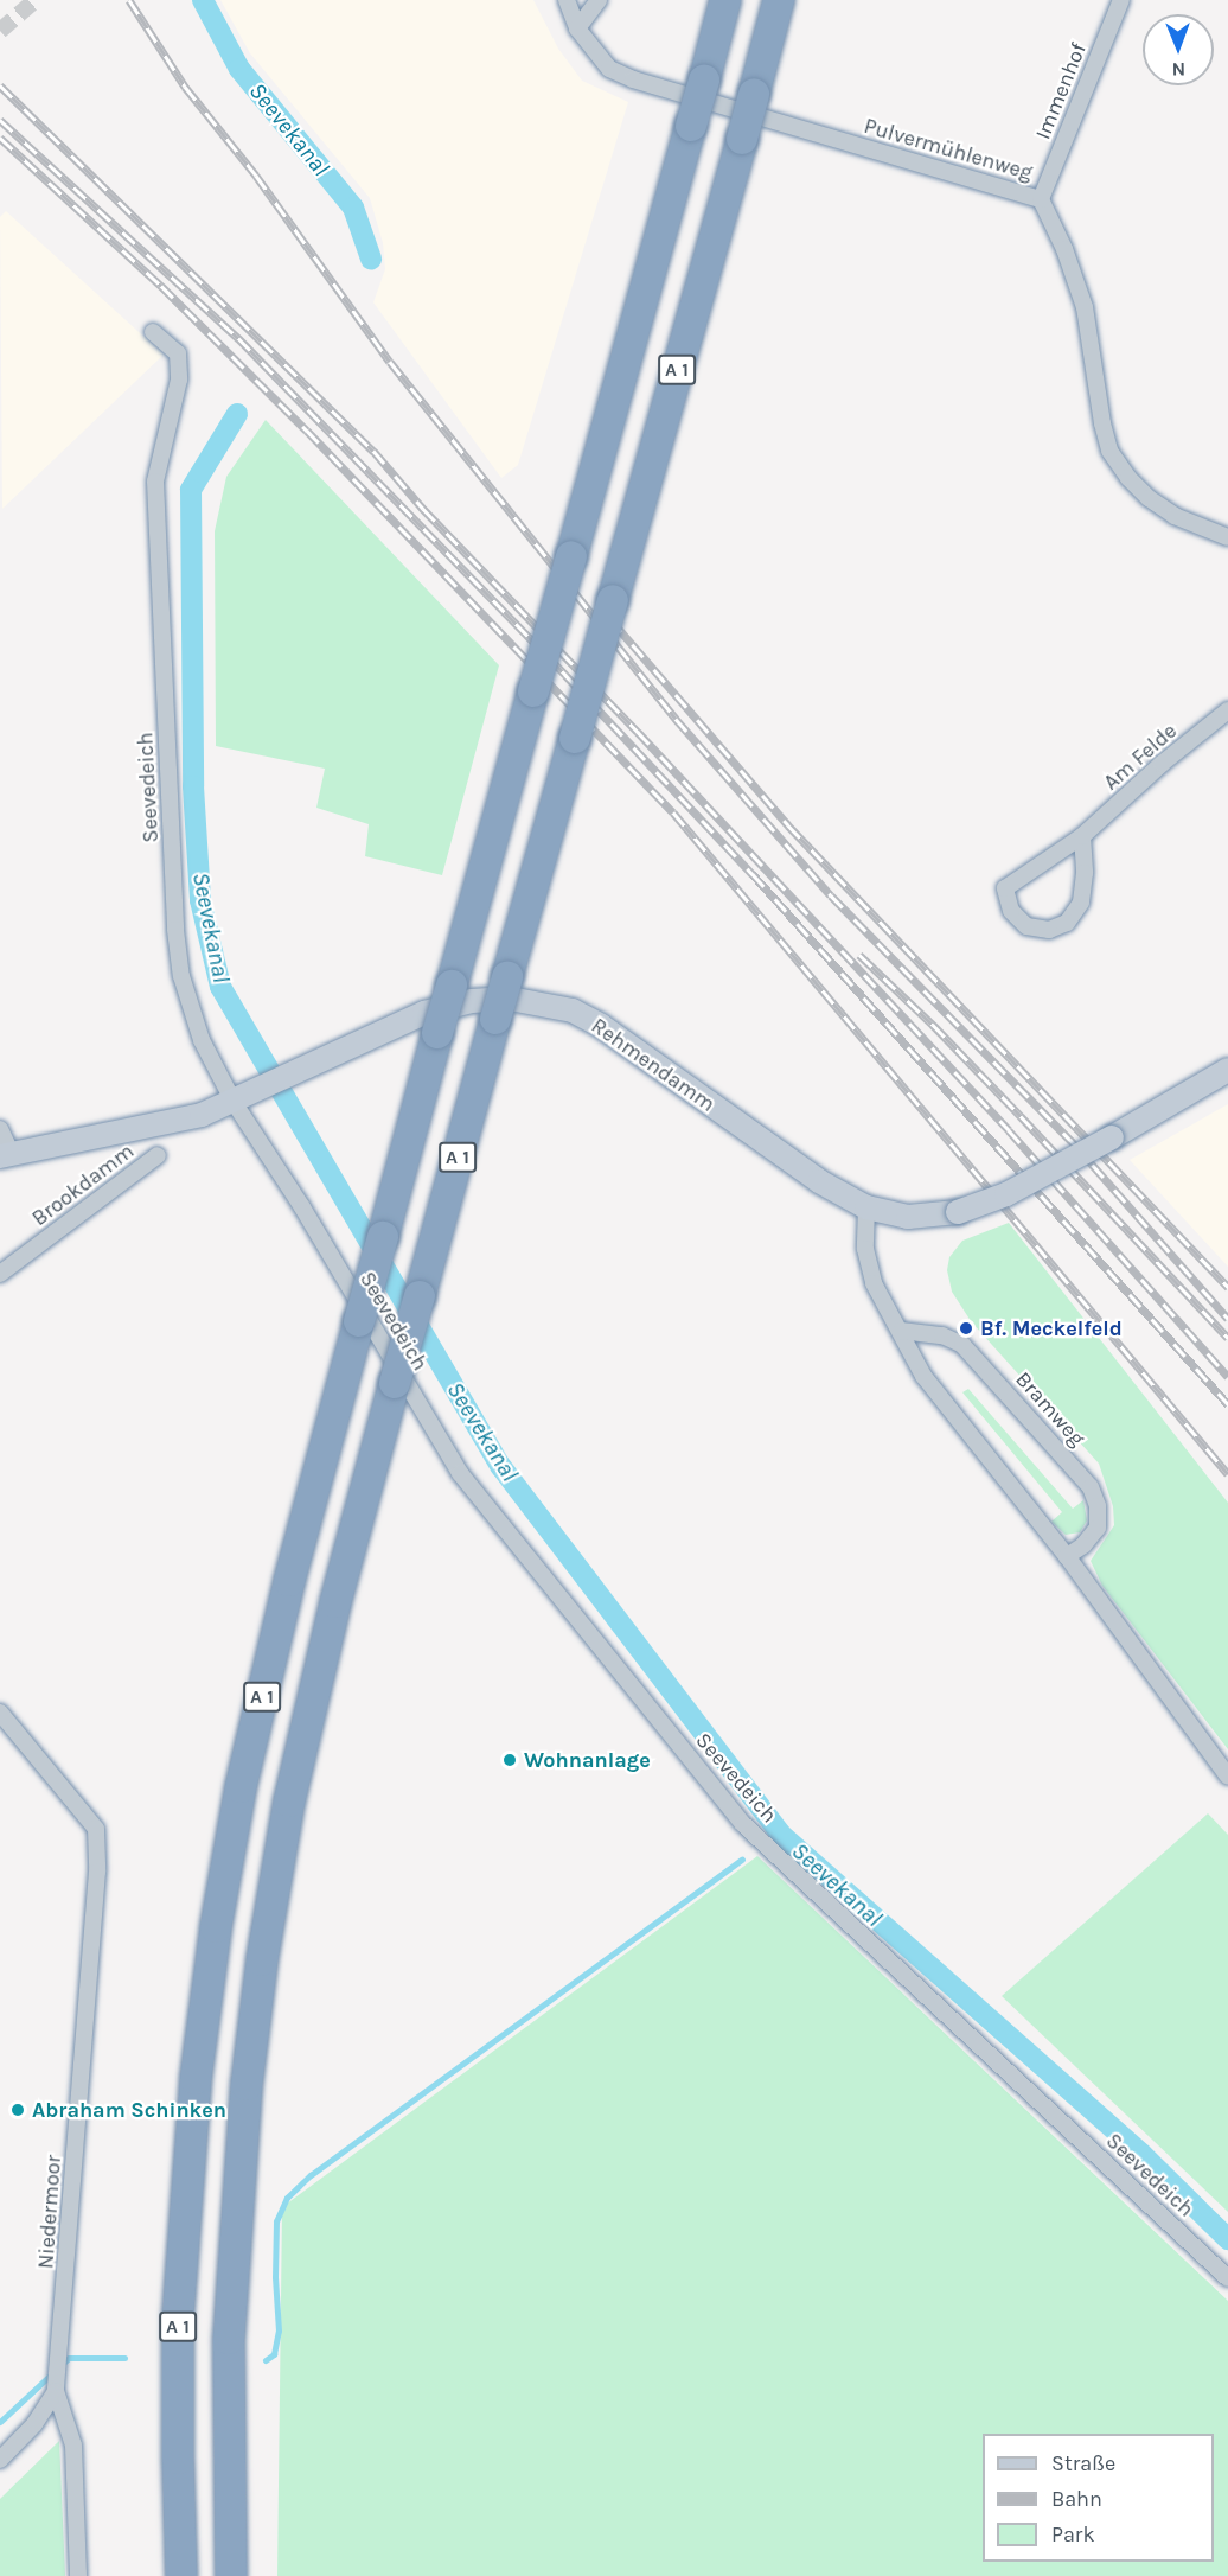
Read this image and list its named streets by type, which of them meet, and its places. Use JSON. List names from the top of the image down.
{
  "streets": {
    "highway": ["A 1"],
    "street": [
      "Immenhof",
      "Pulvermühlenweg",
      "Am Felde",
      "Seevedeich",
      "Rehmendamm",
      "Brookdamm",
      "Bramweg",
      "Niedermoor"
    ]
  },
  "crossings": [
    ["Immenhof", "Pulvermühlenweg"],
    ["Seevedeich", "Rehmendamm"]
  ],
  "water": ["Seevekanal"],
  "places": ["Bf. Meckelfeld", "Wohnanlage", "Abraham Schinken"],
  "legend": ["Straße", "Bahn", "Park"],
  "north": "bottom"
}
